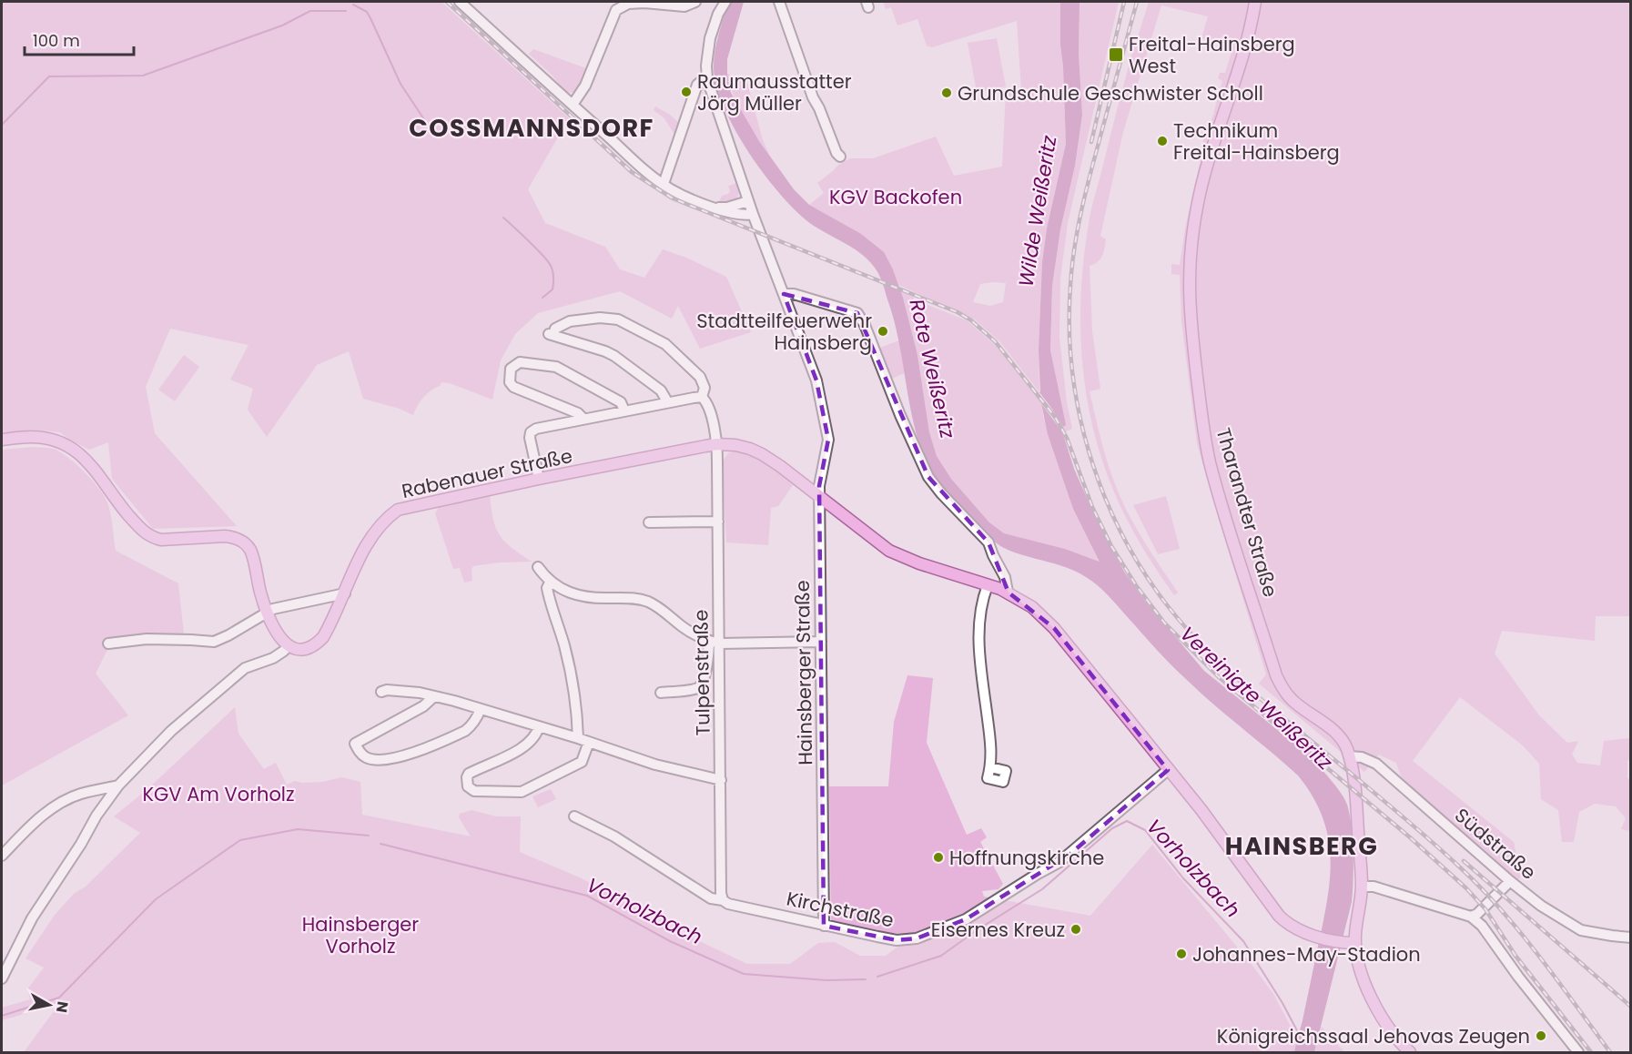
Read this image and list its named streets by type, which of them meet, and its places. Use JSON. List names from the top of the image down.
{
  "streets": {
    "main road": ["Rabenauer Straße", "Tharandter Straße"],
    "street": [
      "Tulpenstraße",
      "Hainsberger Straße",
      "Südstraße",
      "Kirchstraße"
    ]
  },
  "crossings": [
    ["Rabenauer Straße", "Tharandter Straße"],
    ["Rabenauer Straße", "Tulpenstraße"],
    ["Rabenauer Straße", "Hainsberger Straße"],
    ["Rabenauer Straße", "Kirchstraße"],
    ["Tharandter Straße", "Südstraße"],
    ["Tulpenstraße", "Kirchstraße"],
    ["Hainsberger Straße", "Kirchstraße"]
  ],
  "districts": ["COSSMANNSDORF", "HAINSBERG"],
  "water": [
    "Wilde Weißeritz",
    "Rote Weißeritz",
    "Vereinigte Weißeritz",
    "Vorholzbach"
  ],
  "parks": ["KGV Backofen", "KGV Am Vorholz", "Hainsberger Vorholz"],
  "places": {
    "transit": ["Freital-Hainsberg West"],
    "other": [
      "Raumausstatter Jörg Müller",
      "Grundschule Geschwister Scholl",
      "Technikum Freital-Hainsberg",
      "Stadtteilfeuerwehr Hainsberg",
      "Hoffnungskirche",
      "Eisernes Kreuz",
      "Johannes-May-Stadion",
      "Königreichssaal Jehovas Zeugen"
    ]
  },
  "scale_bar": "100 m",
  "north": "right"
}
